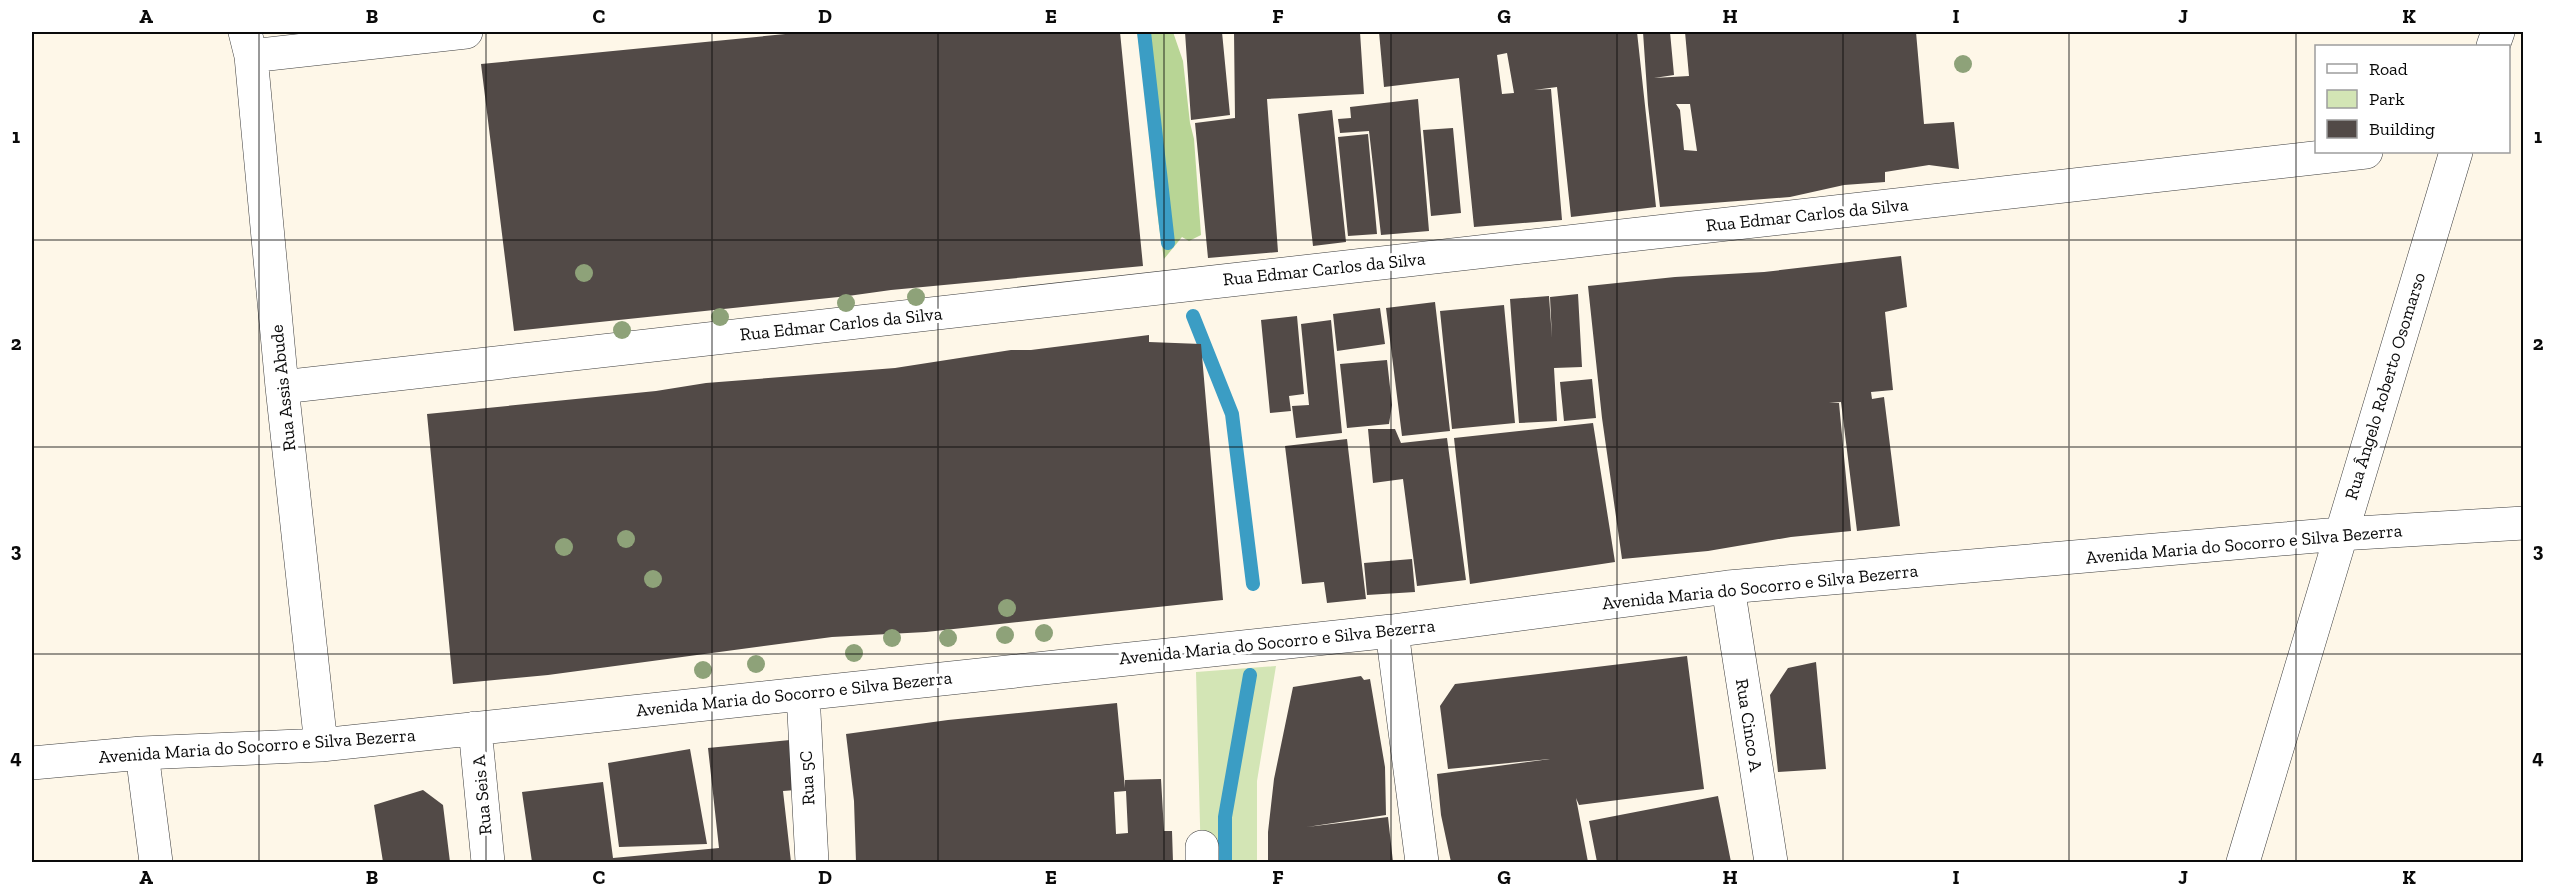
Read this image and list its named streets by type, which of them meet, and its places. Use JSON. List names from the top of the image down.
{
  "streets": {
    "street": [
      "Rua Edmar Carlos da Silva",
      "Rua Ângelo Roberto Osomarso",
      "Rua Assis Abude",
      "Avenida Maria do Socorro e Silva Bezerra",
      "Rua Cinco A",
      "Rua 5C",
      "Rua Seis A"
    ]
  },
  "crossings": [
    ["Rua Edmar Carlos da Silva", "Rua Assis Abude"],
    ["Rua Ângelo Roberto Osomarso", "Avenida Maria do Socorro e Silva Bezerra"],
    ["Rua Assis Abude", "Avenida Maria do Socorro e Silva Bezerra"],
    ["Avenida Maria do Socorro e Silva Bezerra", "Rua Cinco A"],
    ["Avenida Maria do Socorro e Silva Bezerra", "Rua 5C"],
    ["Avenida Maria do Socorro e Silva Bezerra", "Rua Seis A"]
  ],
  "legend": ["Road", "Park", "Building"],
  "grid": {
    "columns": [
      "A",
      "B",
      "C",
      "D",
      "E",
      "F",
      "G",
      "H",
      "I",
      "J",
      "K"
    ],
    "rows": [
      "1",
      "2",
      "3",
      "4"
    ]
  }
}
